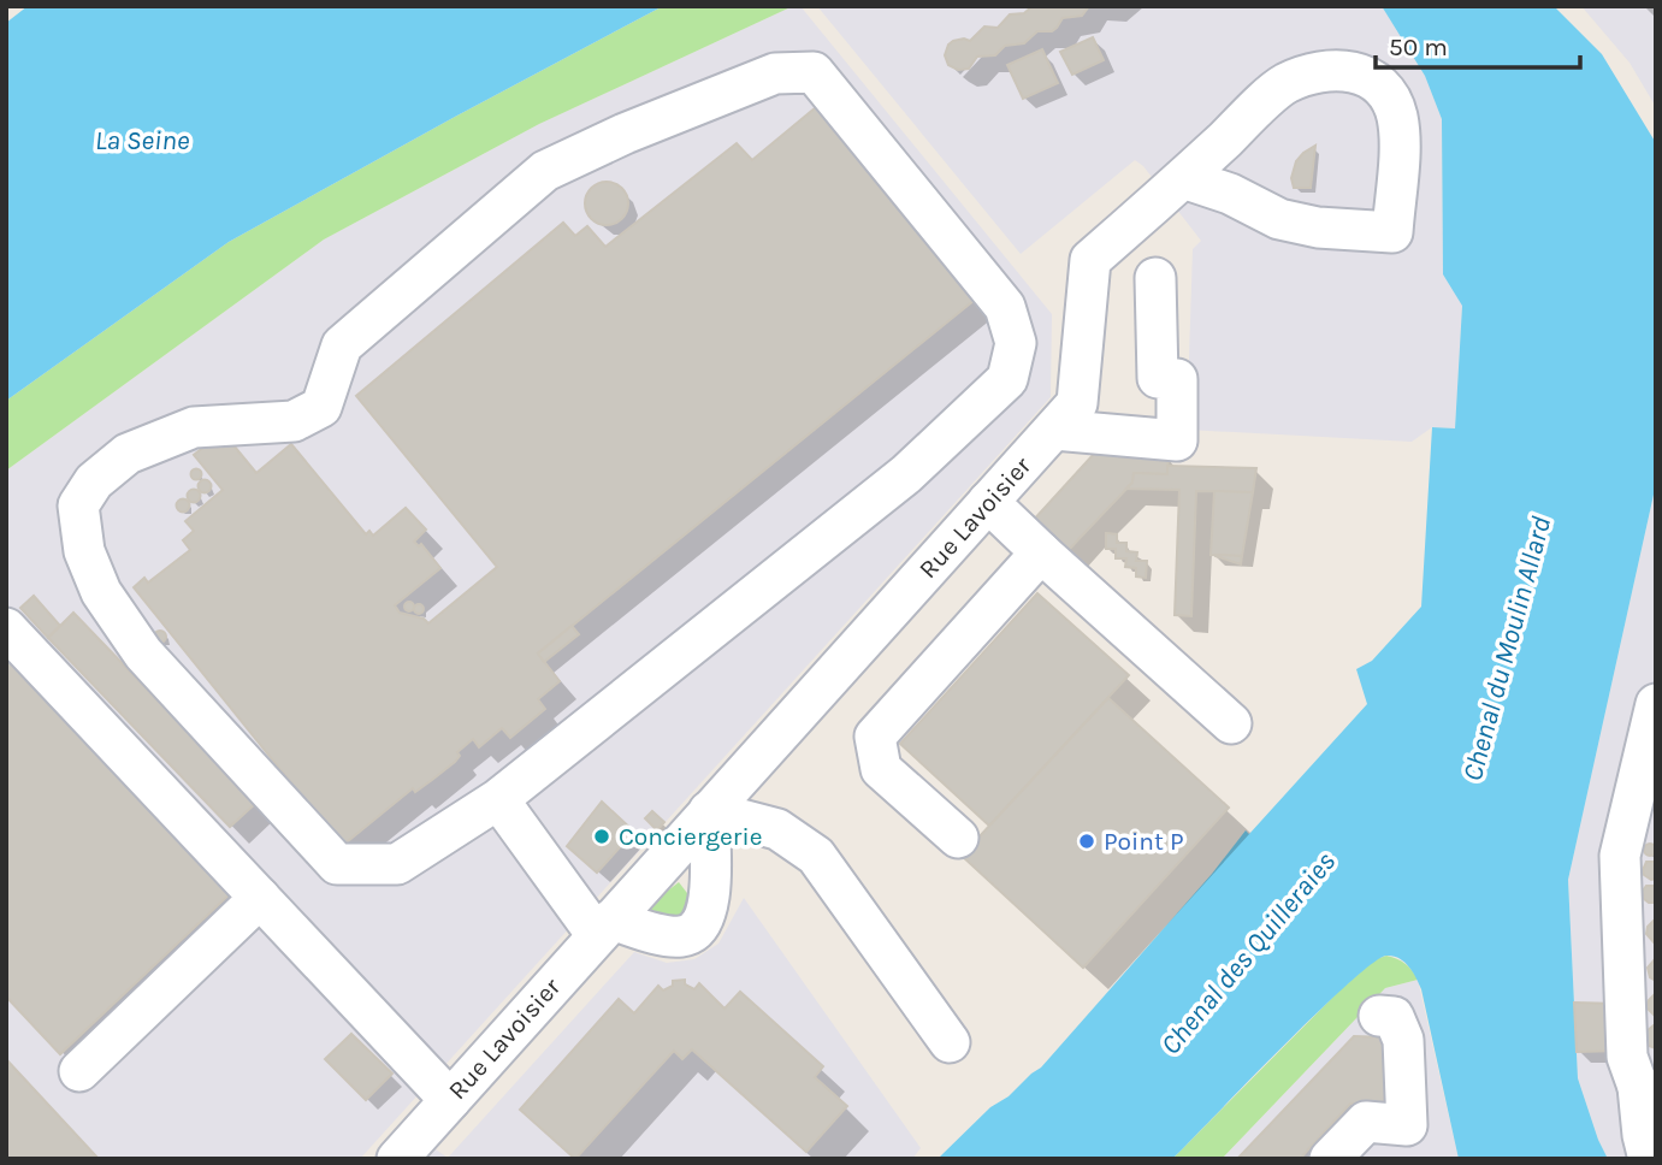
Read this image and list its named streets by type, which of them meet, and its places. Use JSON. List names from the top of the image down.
{
  "streets": {
    "street": ["Rue Lavoisier"]
  },
  "water": ["La Seine", "Chenal du Moulin Allard", "Chenal des Quilleraies"],
  "places": ["Conciergerie", "Point P"],
  "scale_bar": "50 m"
}
